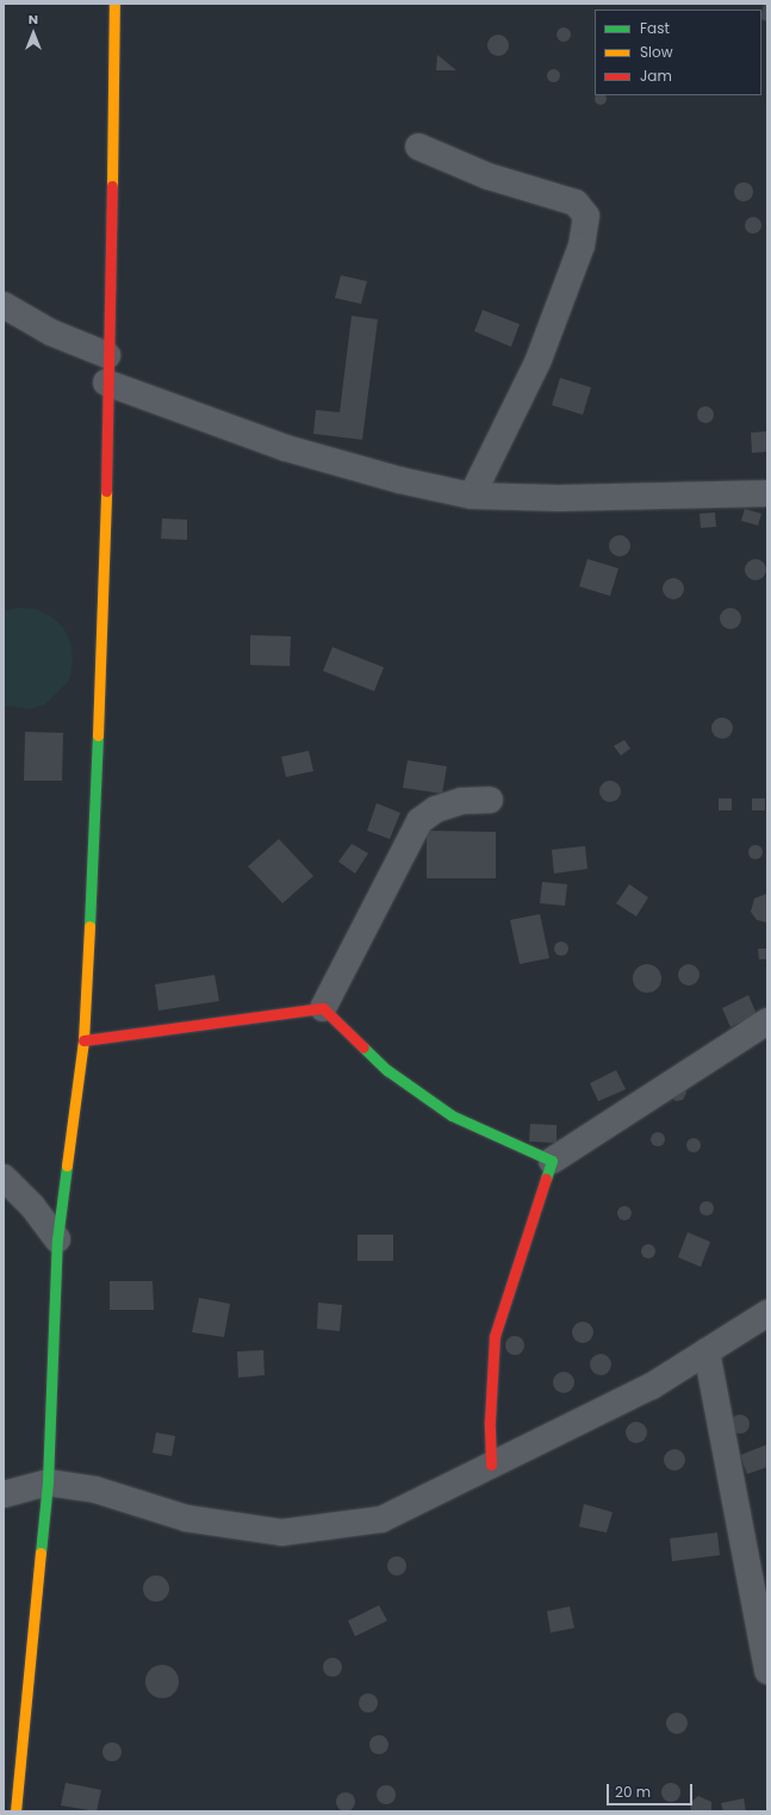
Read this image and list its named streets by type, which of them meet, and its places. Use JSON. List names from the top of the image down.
{
  "legend": ["Fast", "Slow", "Jam"],
  "scale_bar": "20 m",
  "north": "top"
}
